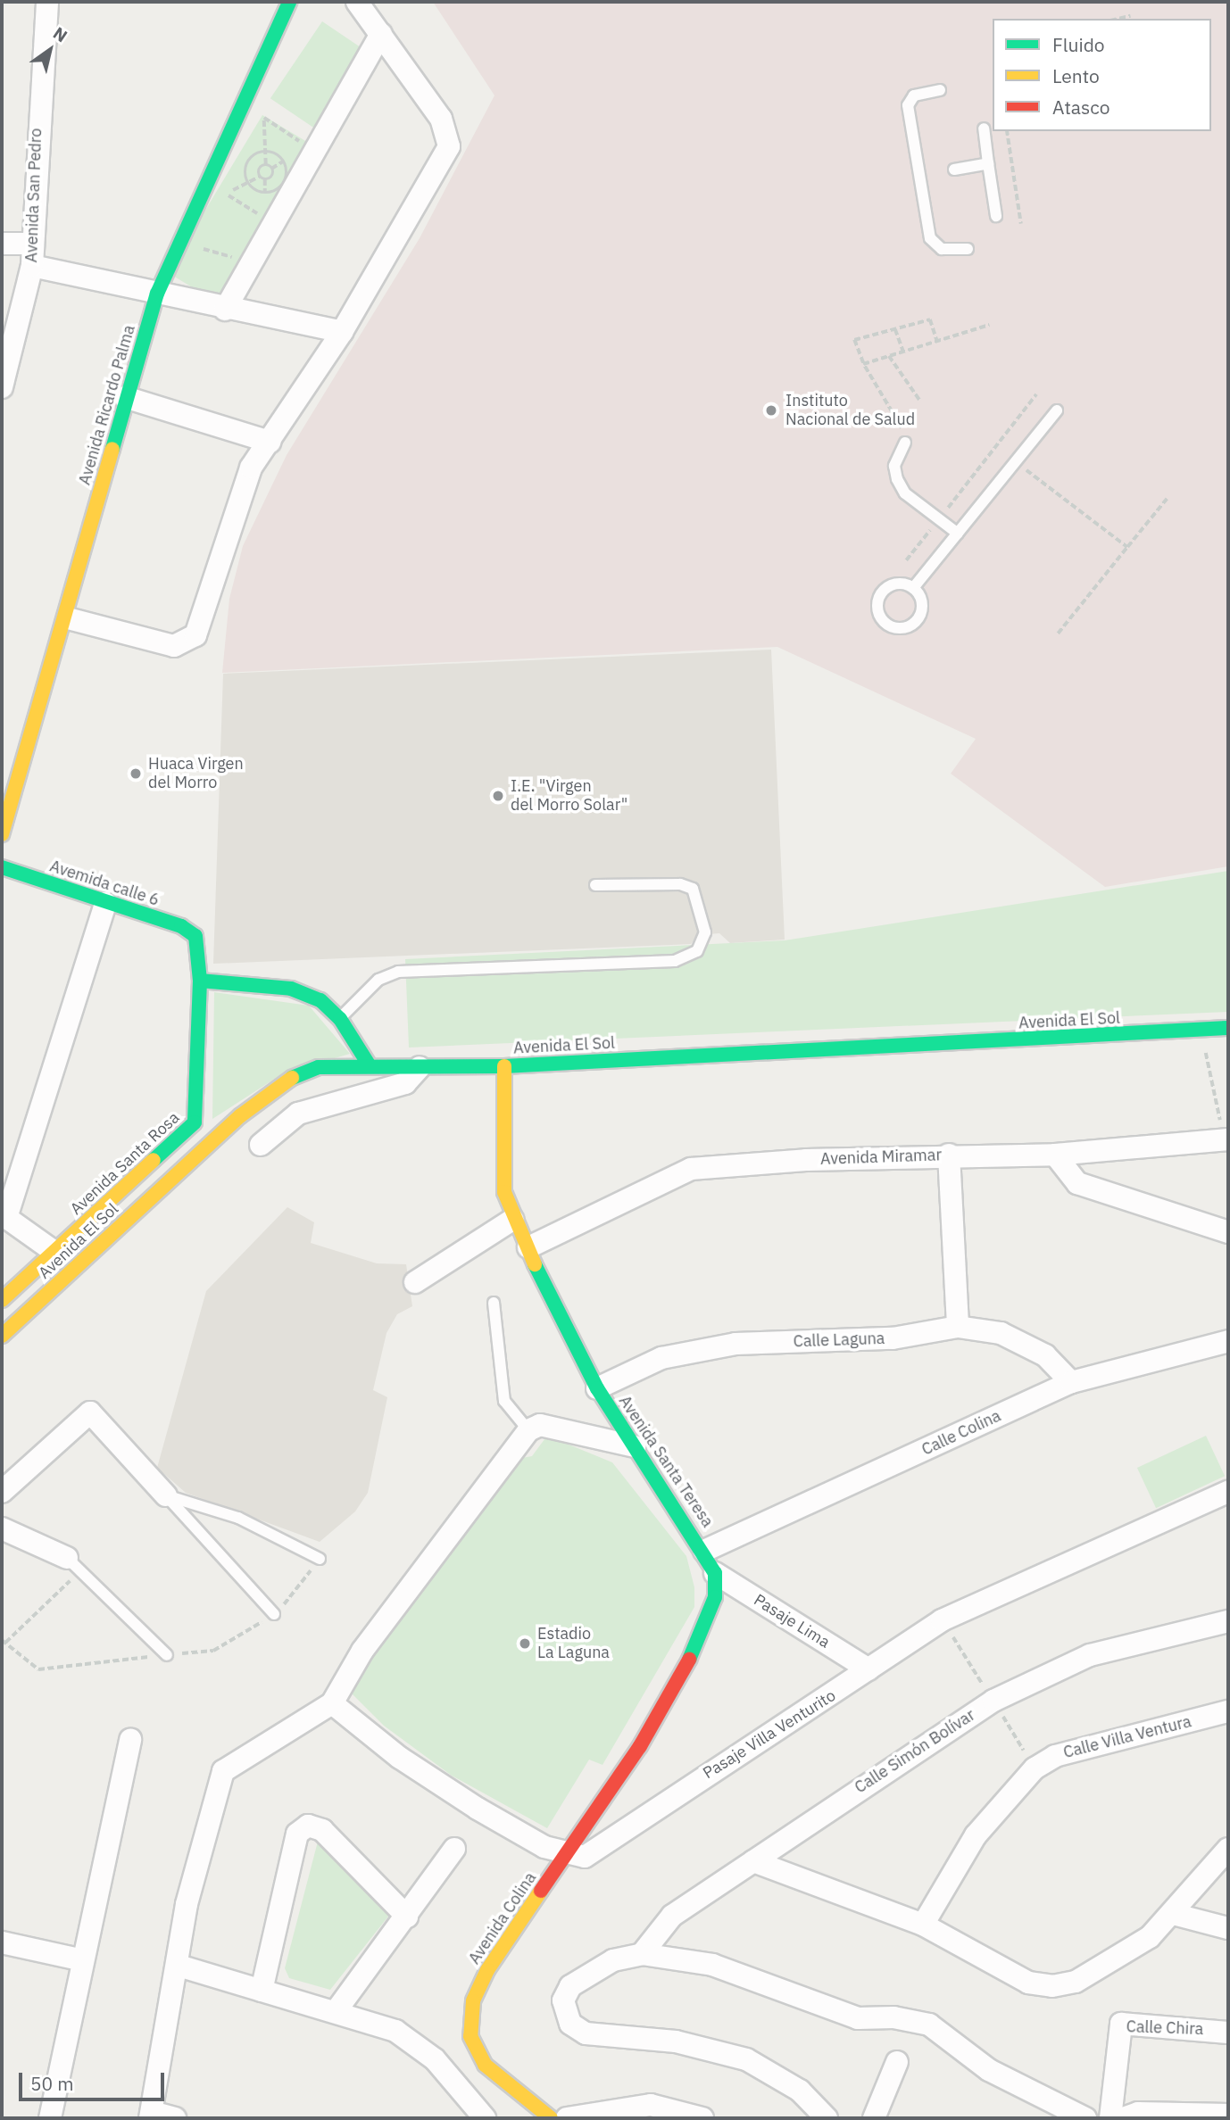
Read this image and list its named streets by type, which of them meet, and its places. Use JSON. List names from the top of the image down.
{
  "streets": {
    "street": [
      "Avenida San Pedro",
      "Avenida Ricardo Palma",
      "Avemida calle 6",
      "Avenida El Sol",
      "Avenida Miramar",
      "Avenida Santa Rosa",
      "Calle Laguna",
      "Calle Colina",
      "Avenida Santa Teresa",
      "Pasaje Lima",
      "Pasaje Villa Venturito",
      "Calle Villa Ventura",
      "Calle Simón Bolívar",
      "Avenida Colina",
      "Calle Chira"
    ]
  },
  "crossings": [
    ["Avemida calle 6", "Avenida Santa Rosa"],
    ["Avenida El Sol", "Avenida Santa Teresa"],
    ["Avenida Miramar", "Avenida Santa Teresa"],
    ["Calle Laguna", "Calle Colina"],
    ["Calle Laguna", "Avenida Santa Teresa"],
    ["Calle Colina", "Avenida Santa Teresa"],
    ["Avenida Santa Teresa", "Pasaje Lima"],
    ["Avenida Santa Teresa", "Pasaje Villa Venturito"],
    ["Avenida Santa Teresa", "Avenida Colina"],
    ["Pasaje Lima", "Pasaje Villa Venturito"],
    ["Pasaje Villa Venturito", "Avenida Colina"]
  ],
  "places": [
    "Instituto Nacional de Salud",
    "Huaca Virgen del Morro",
    "I.E. \"Virgen del Morro Solar\"",
    "Estadio La Laguna"
  ],
  "legend": ["Fluido", "Lento", "Atasco"],
  "scale_bar": "50 m",
  "north": "top right"
}
